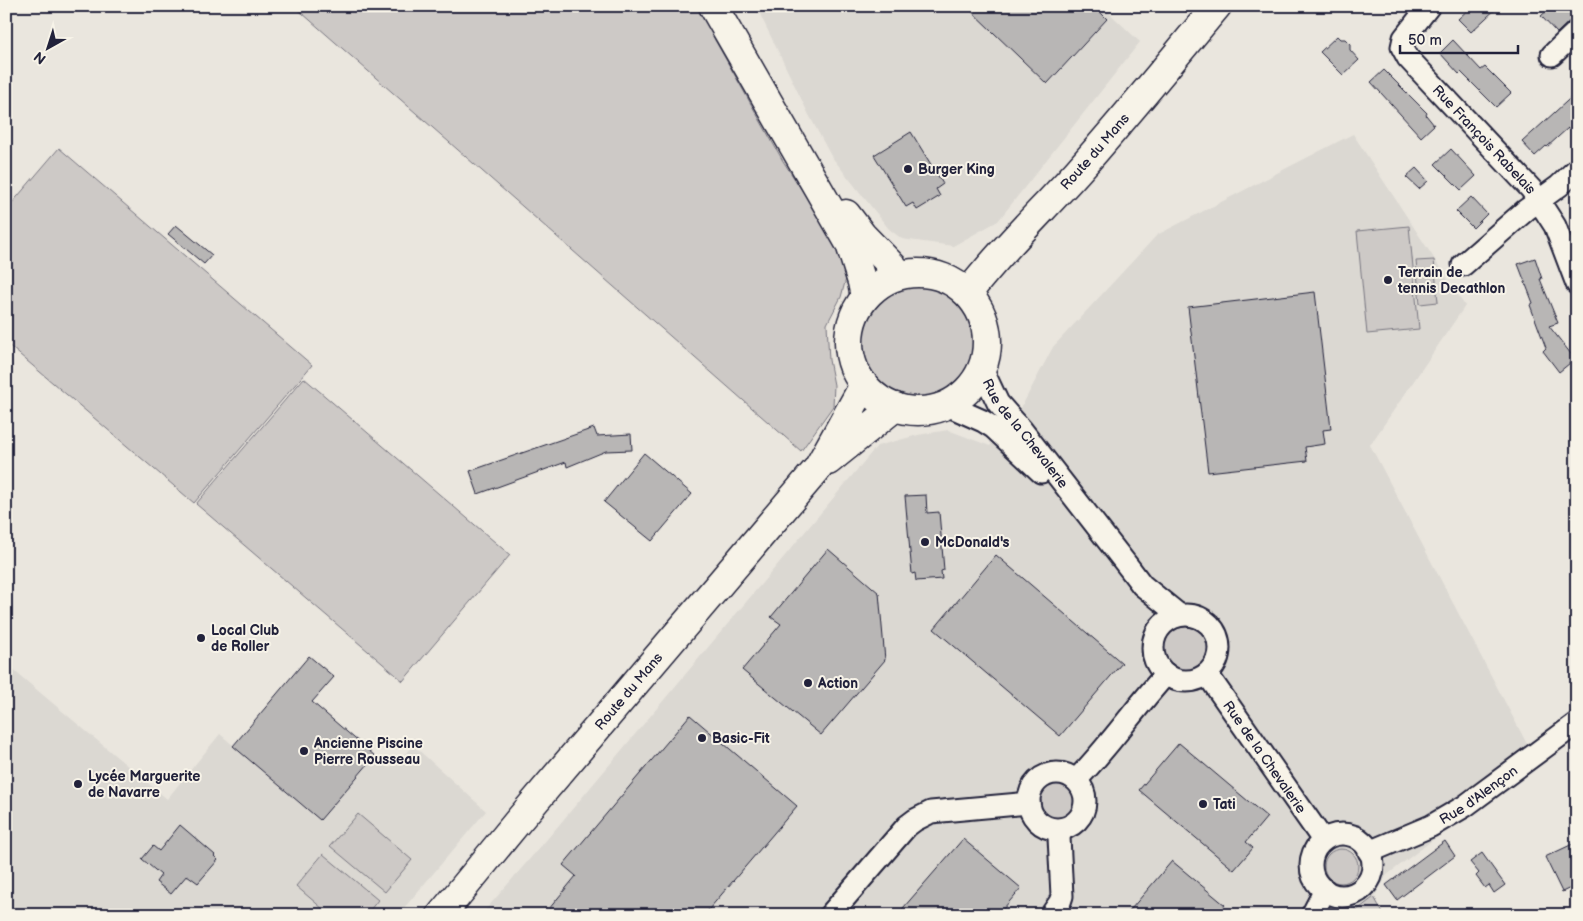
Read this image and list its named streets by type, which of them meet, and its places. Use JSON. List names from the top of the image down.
{
  "streets": {
    "main road": ["Route du Mans"],
    "street": ["Rue François Rabelais", "Rue de la Chevalerie", "Rue d'Alençon"]
  },
  "crossings": [
    ["Route du Mans", "Rue de la Chevalerie"],
    ["Rue de la Chevalerie", "Rue d'Alençon"]
  ],
  "places": [
    "Burger King",
    "Terrain de tennis Decathlon",
    "McDonald's",
    "Local Club de Roller",
    "Action",
    "Basic-Fit",
    "Ancienne Piscine Pierre Rousseau",
    "Lycée Marguerite de Navarre",
    "Tati"
  ],
  "scale_bar": "50 m",
  "north": "bottom left"
}
